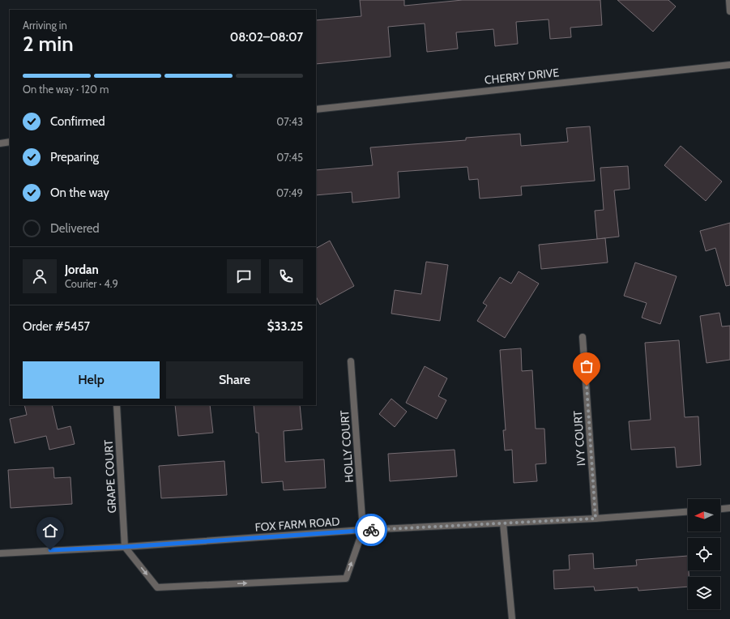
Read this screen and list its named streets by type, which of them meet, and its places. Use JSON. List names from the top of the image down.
{
  "streets": {
    "street": [
      "CHERRY DRIVE",
      "IVY COURT",
      "HOLLY COURT",
      "GRAPE COURT",
      "FOX FARM ROAD"
    ]
  },
  "crossings": [
    ["IVY COURT", "FOX FARM ROAD"],
    ["HOLLY COURT", "FOX FARM ROAD"],
    ["GRAPE COURT", "FOX FARM ROAD"]
  ],
  "north": "left",
  "page": {
    "heading": ["2 min", "Arriving in", "08:02–08:07"],
    "panel": [
      "Jordan",
      "Courier · 4.9",
      "Order #5457",
      "$33.25"
    ],
    "bar": "On the way · 120 m",
    "list": [
      ["Confirmed", "07:43"],
      ["Preparing", "07:45"],
      ["On the way", "07:49"],
      "Delivered"
    ],
    "buttons": ["Help", "Share"]
  }
}
